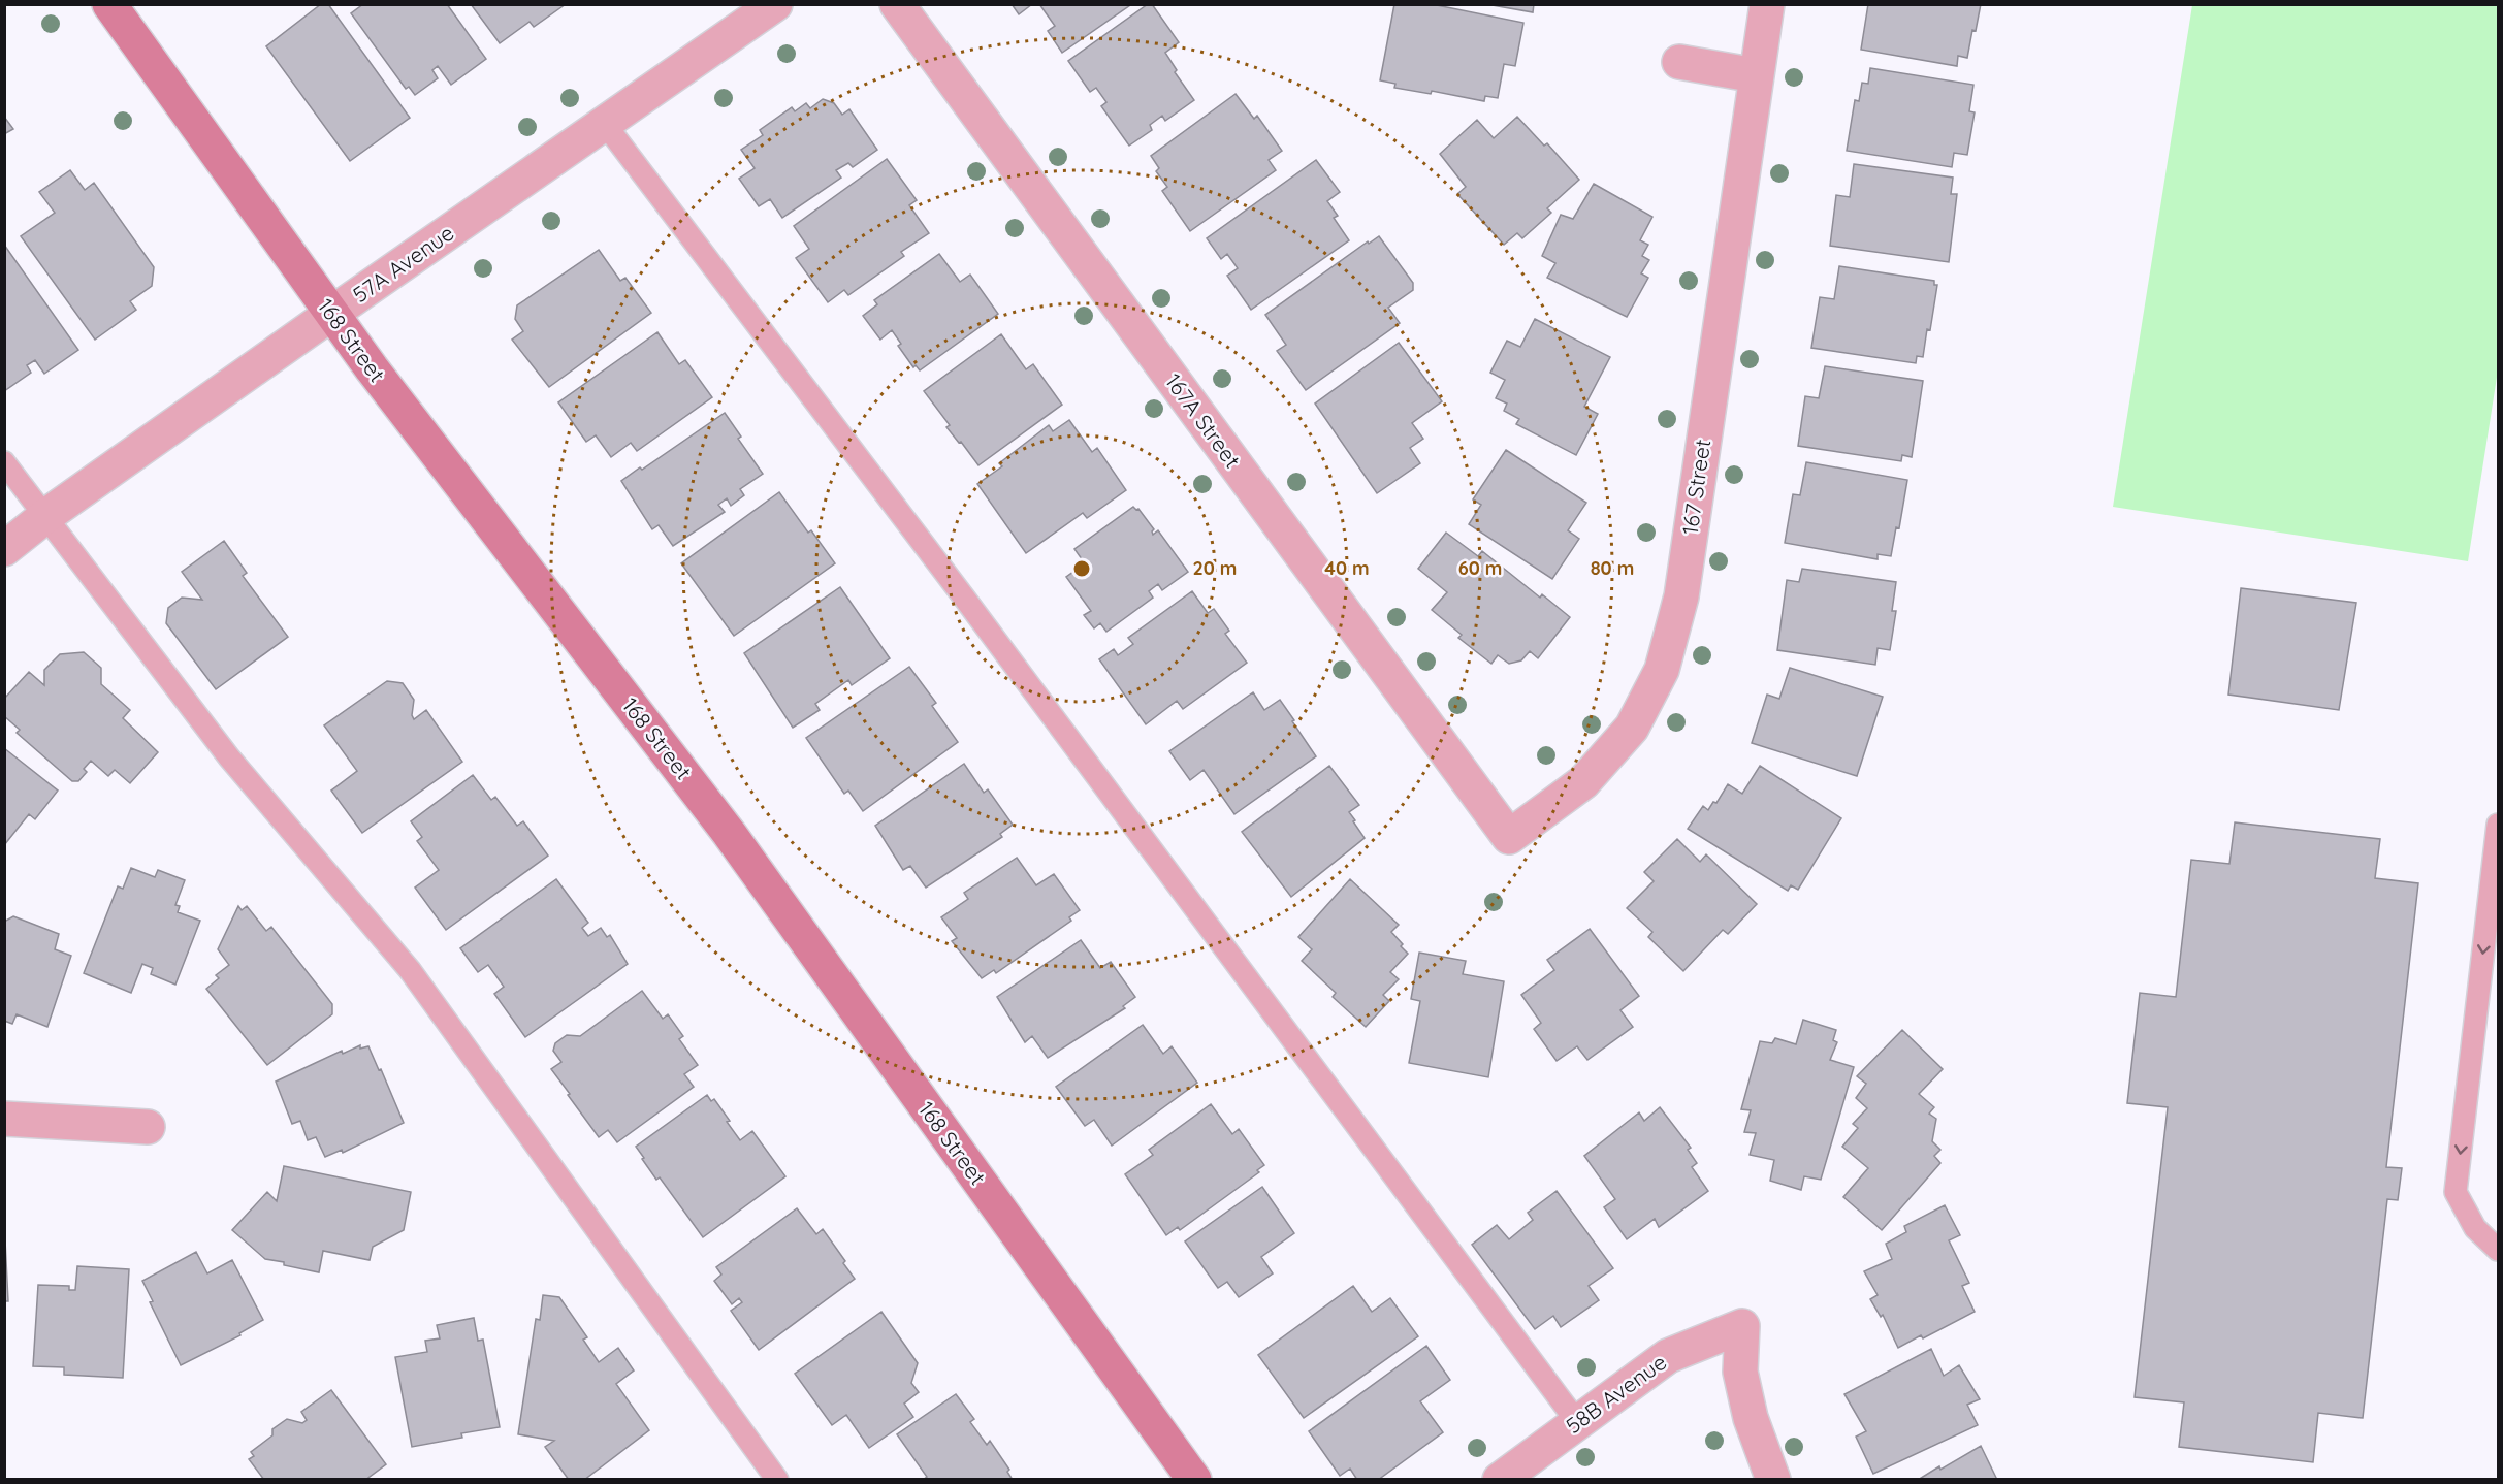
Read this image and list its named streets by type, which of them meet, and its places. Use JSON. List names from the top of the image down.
{
  "streets": {
    "main road": ["168 Street"],
    "street": [
      "57A Avenue",
      "167A Street",
      "167 Street",
      "58B Avenue"
    ]
  },
  "crossings": [
    ["57A Avenue", "168 Street"],
    ["167A Street", "167 Street"]
  ],
  "rings": [
    "20 m",
    "40 m",
    "60 m",
    "80 m"
  ]
}
